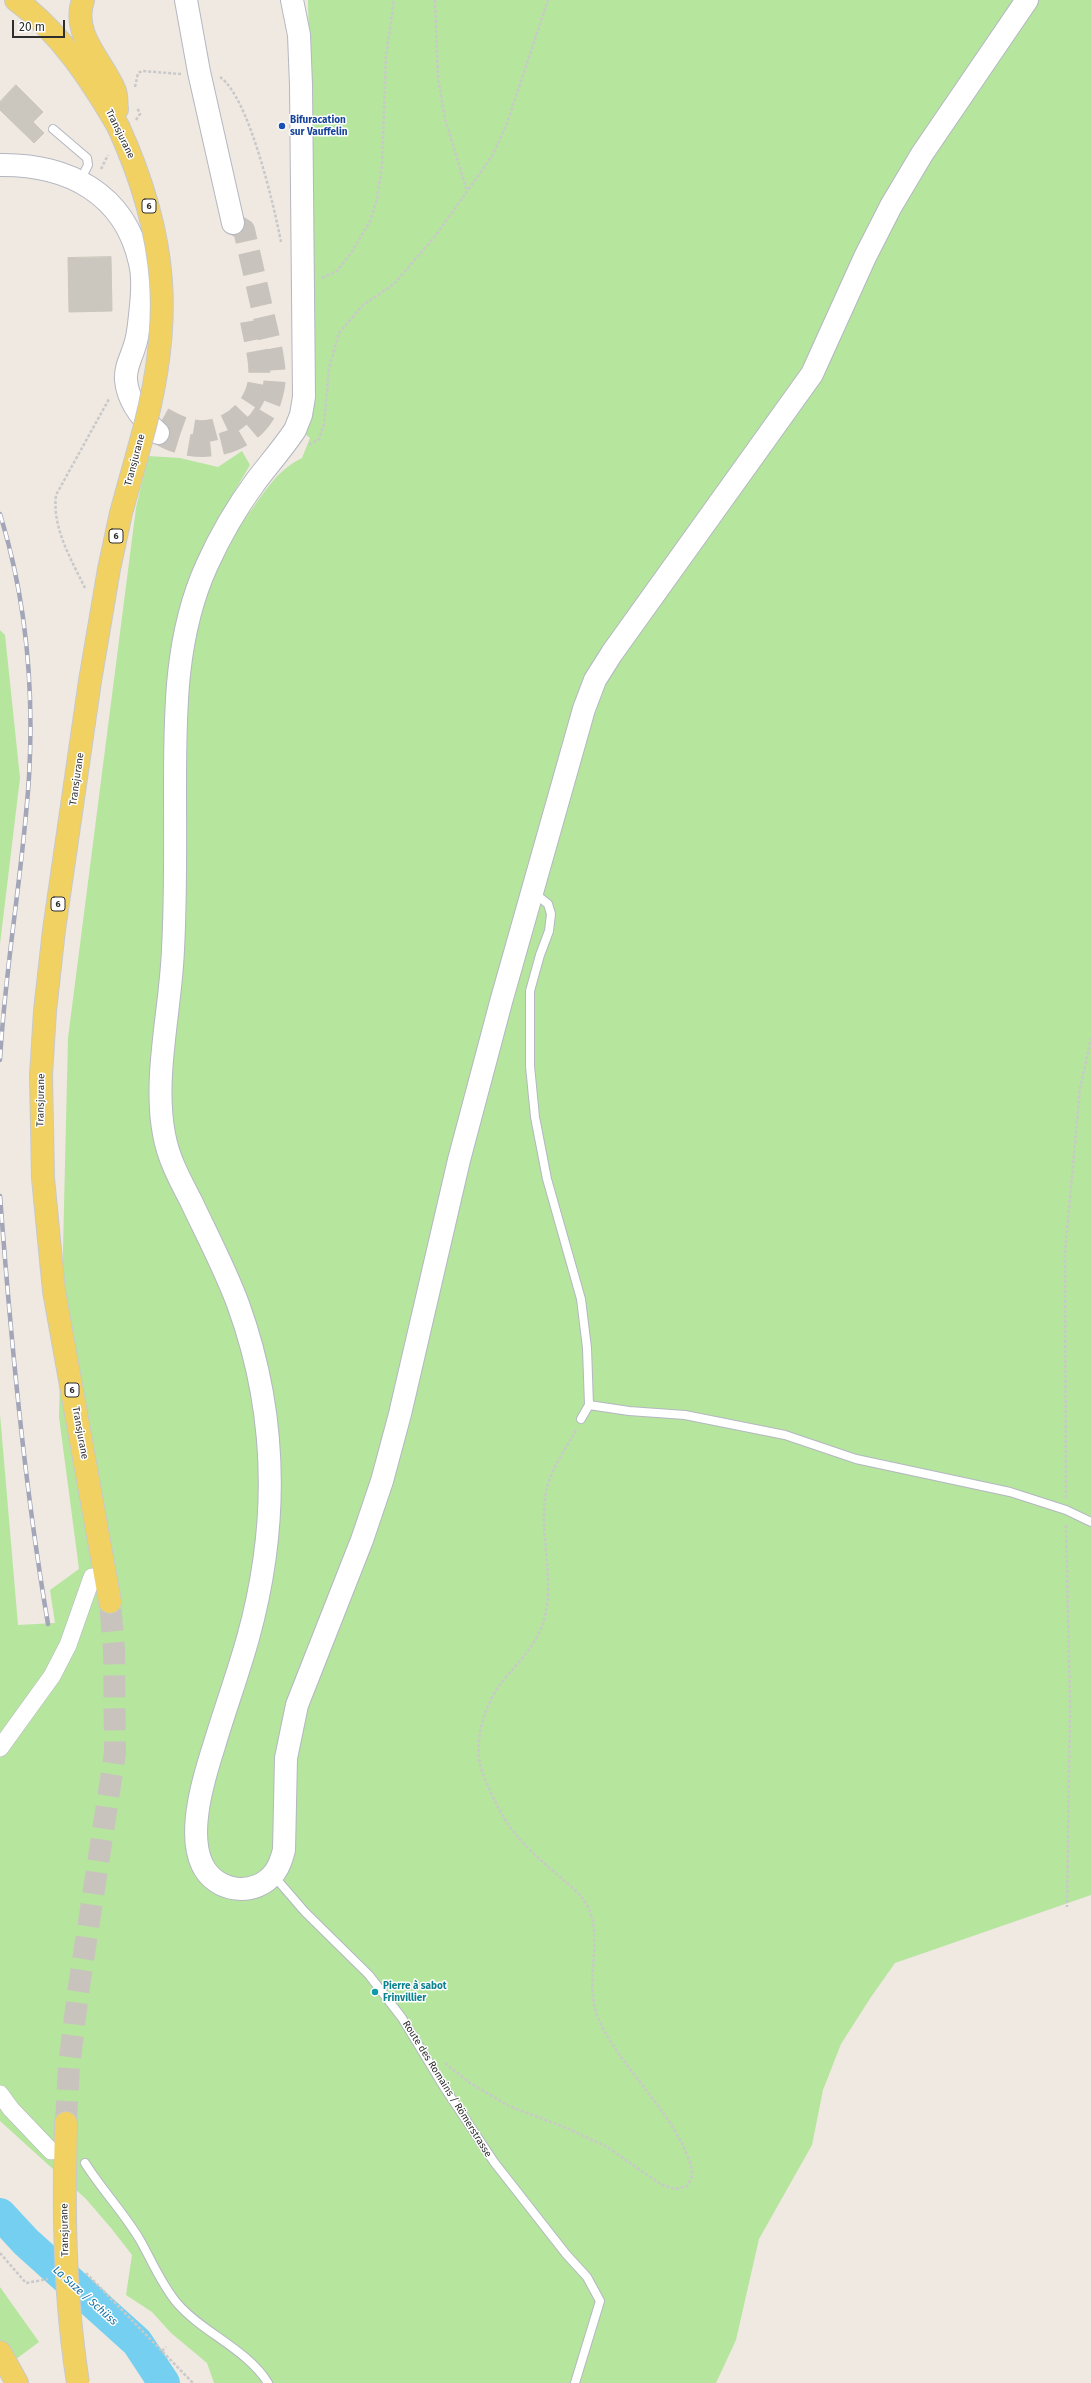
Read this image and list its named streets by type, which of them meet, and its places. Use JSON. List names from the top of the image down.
{
  "streets": {
    "main road": ["Transjurane", "6"],
    "lane": ["Route des Romains / Römerstrasse"]
  },
  "water": ["La Suze / Schüss"],
  "places": ["Bifuracation sur Vauffelin", "Pierre à sabot Frinvillier"],
  "scale_bar": "20 m"
}
